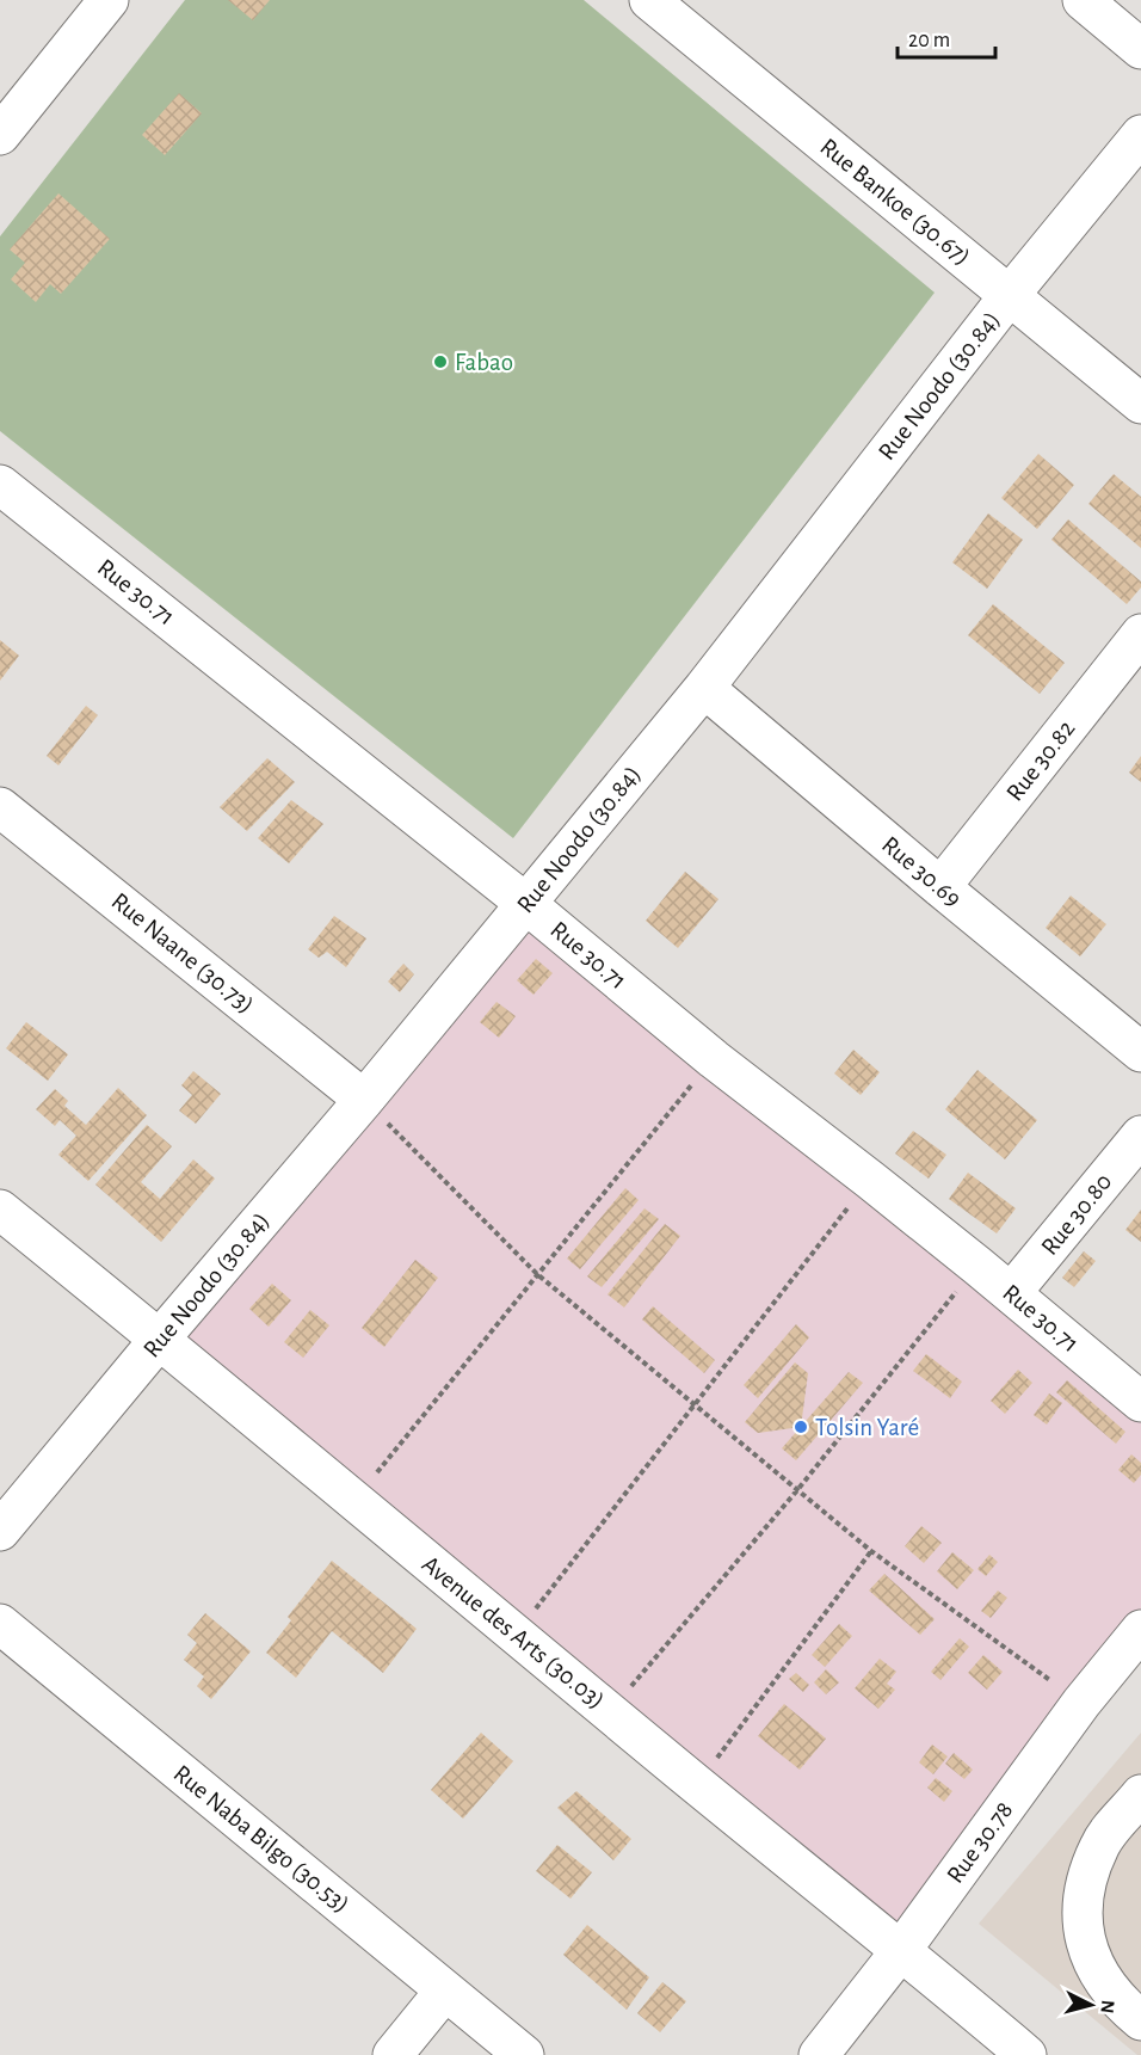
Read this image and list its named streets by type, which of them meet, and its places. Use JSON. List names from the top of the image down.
{
  "streets": {
    "street": [
      "Rue Bankoe (30.67)",
      "Rue Noodo (30.84)",
      "Rue 30.71",
      "Rue 30.82",
      "Rue 30.69",
      "Rue Naane (30.73)",
      "Rue 30.80",
      "Avenue des Arts (30.03)",
      "Rue Naba Bilgo (30.53)",
      "Rue 30.78"
    ]
  },
  "crossings": [
    ["Rue Bankoe (30.67)", "Rue Noodo (30.84)"],
    ["Rue Noodo (30.84)", "Rue 30.71"],
    ["Rue Noodo (30.84)", "Rue 30.69"],
    ["Rue Noodo (30.84)", "Rue Naane (30.73)"],
    ["Rue Noodo (30.84)", "Avenue des Arts (30.03)"],
    ["Rue 30.71", "Rue 30.80"],
    ["Rue 30.82", "Rue 30.69"],
    ["Avenue des Arts (30.03)", "Rue 30.78"]
  ],
  "places": ["Fabao", "Tolsin Yaré"],
  "scale_bar": "20 m",
  "north": "right"
}
